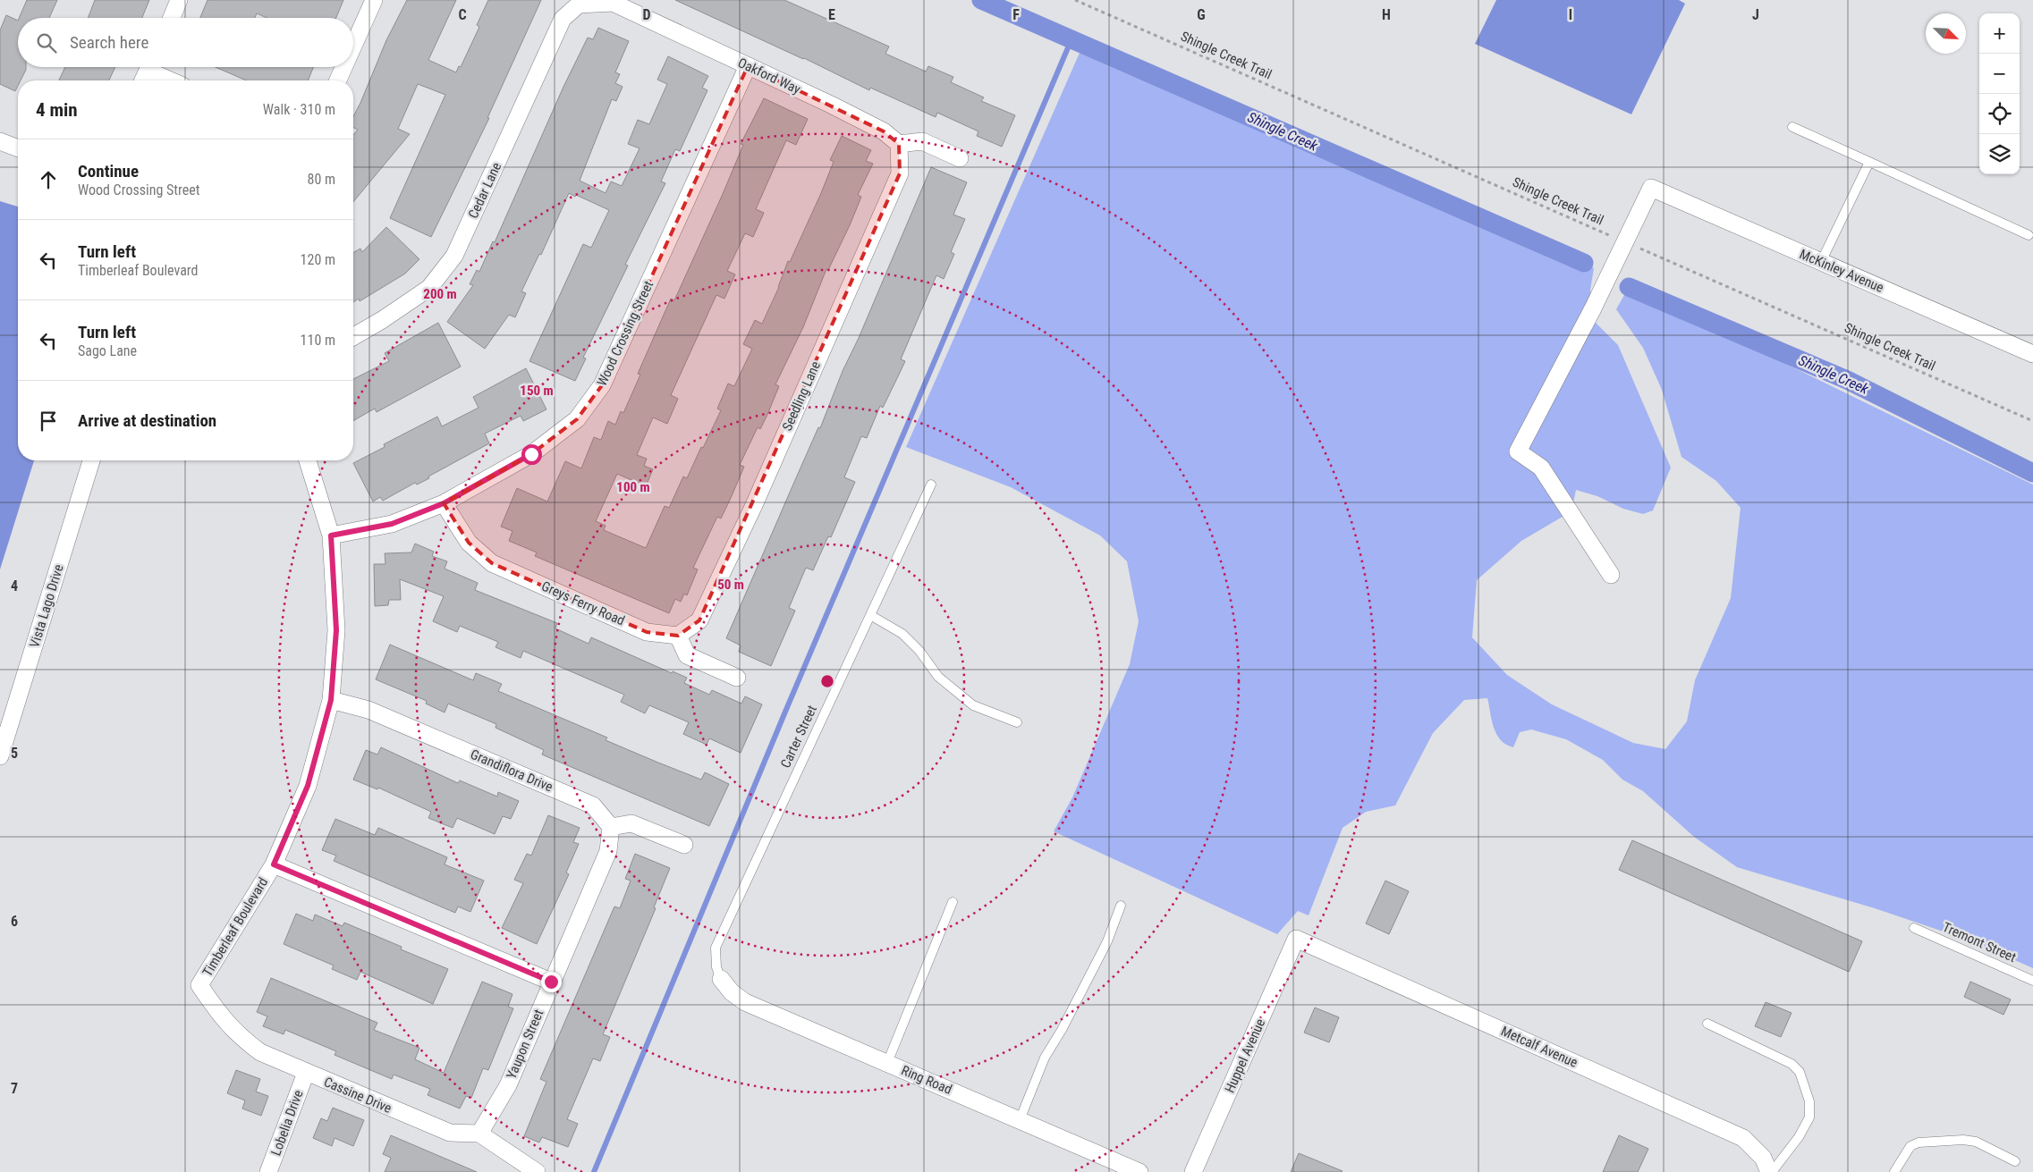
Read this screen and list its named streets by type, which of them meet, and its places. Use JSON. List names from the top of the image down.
{
  "streets": {
    "street": [
      "Oakford Way",
      "Cedar Lane",
      "McKinley Avenue",
      "Wood Crossing Street",
      "Seedling Lane",
      "Greys Ferry Road",
      "Vista Lago Drive",
      "Grandiflora Drive",
      "Timberleaf Boulevard",
      "Yaupon Street",
      "Metcalf Avenue",
      "Huppel Avenue",
      "Ring Road",
      "Cassine Drive",
      "Lobelia Drive"
    ],
    "lane": ["Carter Street", "Tremont Street"],
    "path": ["Shingle Creek Trail"]
  },
  "crossings": [
    ["Shingle Creek Trail", "McKinley Avenue"],
    ["Oakford Way", "Cedar Lane"],
    ["Oakford Way", "Wood Crossing Street"],
    ["Oakford Way", "Seedling Lane"],
    ["Wood Crossing Street", "Greys Ferry Road"],
    ["Wood Crossing Street", "Timberleaf Boulevard"],
    ["Seedling Lane", "Greys Ferry Road"],
    ["Carter Street", "Ring Road"],
    ["Grandiflora Drive", "Timberleaf Boulevard"],
    ["Grandiflora Drive", "Yaupon Street"],
    ["Timberleaf Boulevard", "Cassine Drive"],
    ["Yaupon Street", "Cassine Drive"],
    ["Metcalf Avenue", "Huppel Avenue"],
    ["Cassine Drive", "Lobelia Drive"]
  ],
  "water": ["Shingle Creek"],
  "north": "bottom right",
  "page": {
    "map_buttons": ["+", "−"],
    "search": "Search here",
    "heading": ["4 min", "Walk · 310 m"],
    "list": [
      ["Continue", "Wood Crossing Street", "80 m"],
      ["Turn left", "Timberleaf Boulevard", "120 m"],
      ["Turn left", "Sago Lane", "110 m"],
      "Arrive at destination"
    ]
  },
  "grid": {
    "columns": [
      "C",
      "D",
      "E",
      "F",
      "G",
      "H",
      "I",
      "J"
    ],
    "rows": [
      "4",
      "5",
      "6",
      "7"
    ]
  },
  "rings": [
    "200 m",
    "150 m",
    "100 m",
    "50 m"
  ]
}
